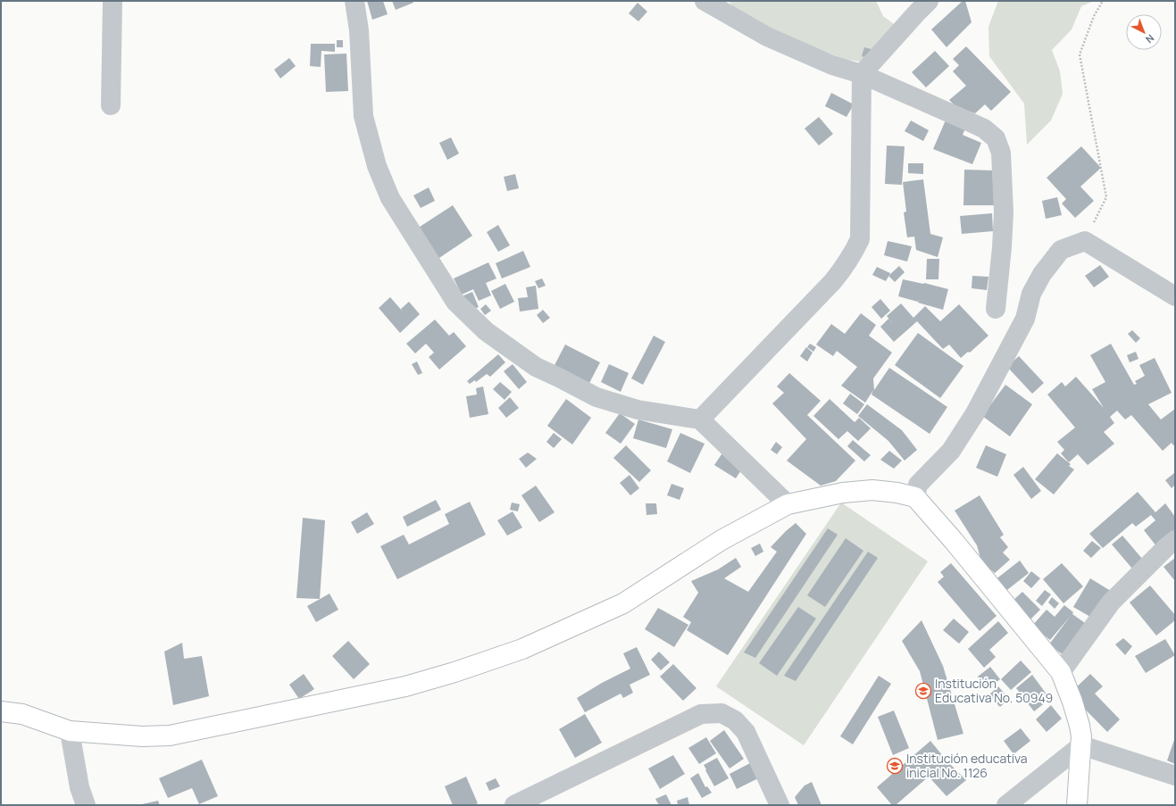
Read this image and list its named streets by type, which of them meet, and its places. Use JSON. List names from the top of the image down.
{
  "places": {
    "school or university": ["Institución Educativa No. 50949", "Institución educativa inicial No. 1126"]
  },
  "north": "bottom right"
}
